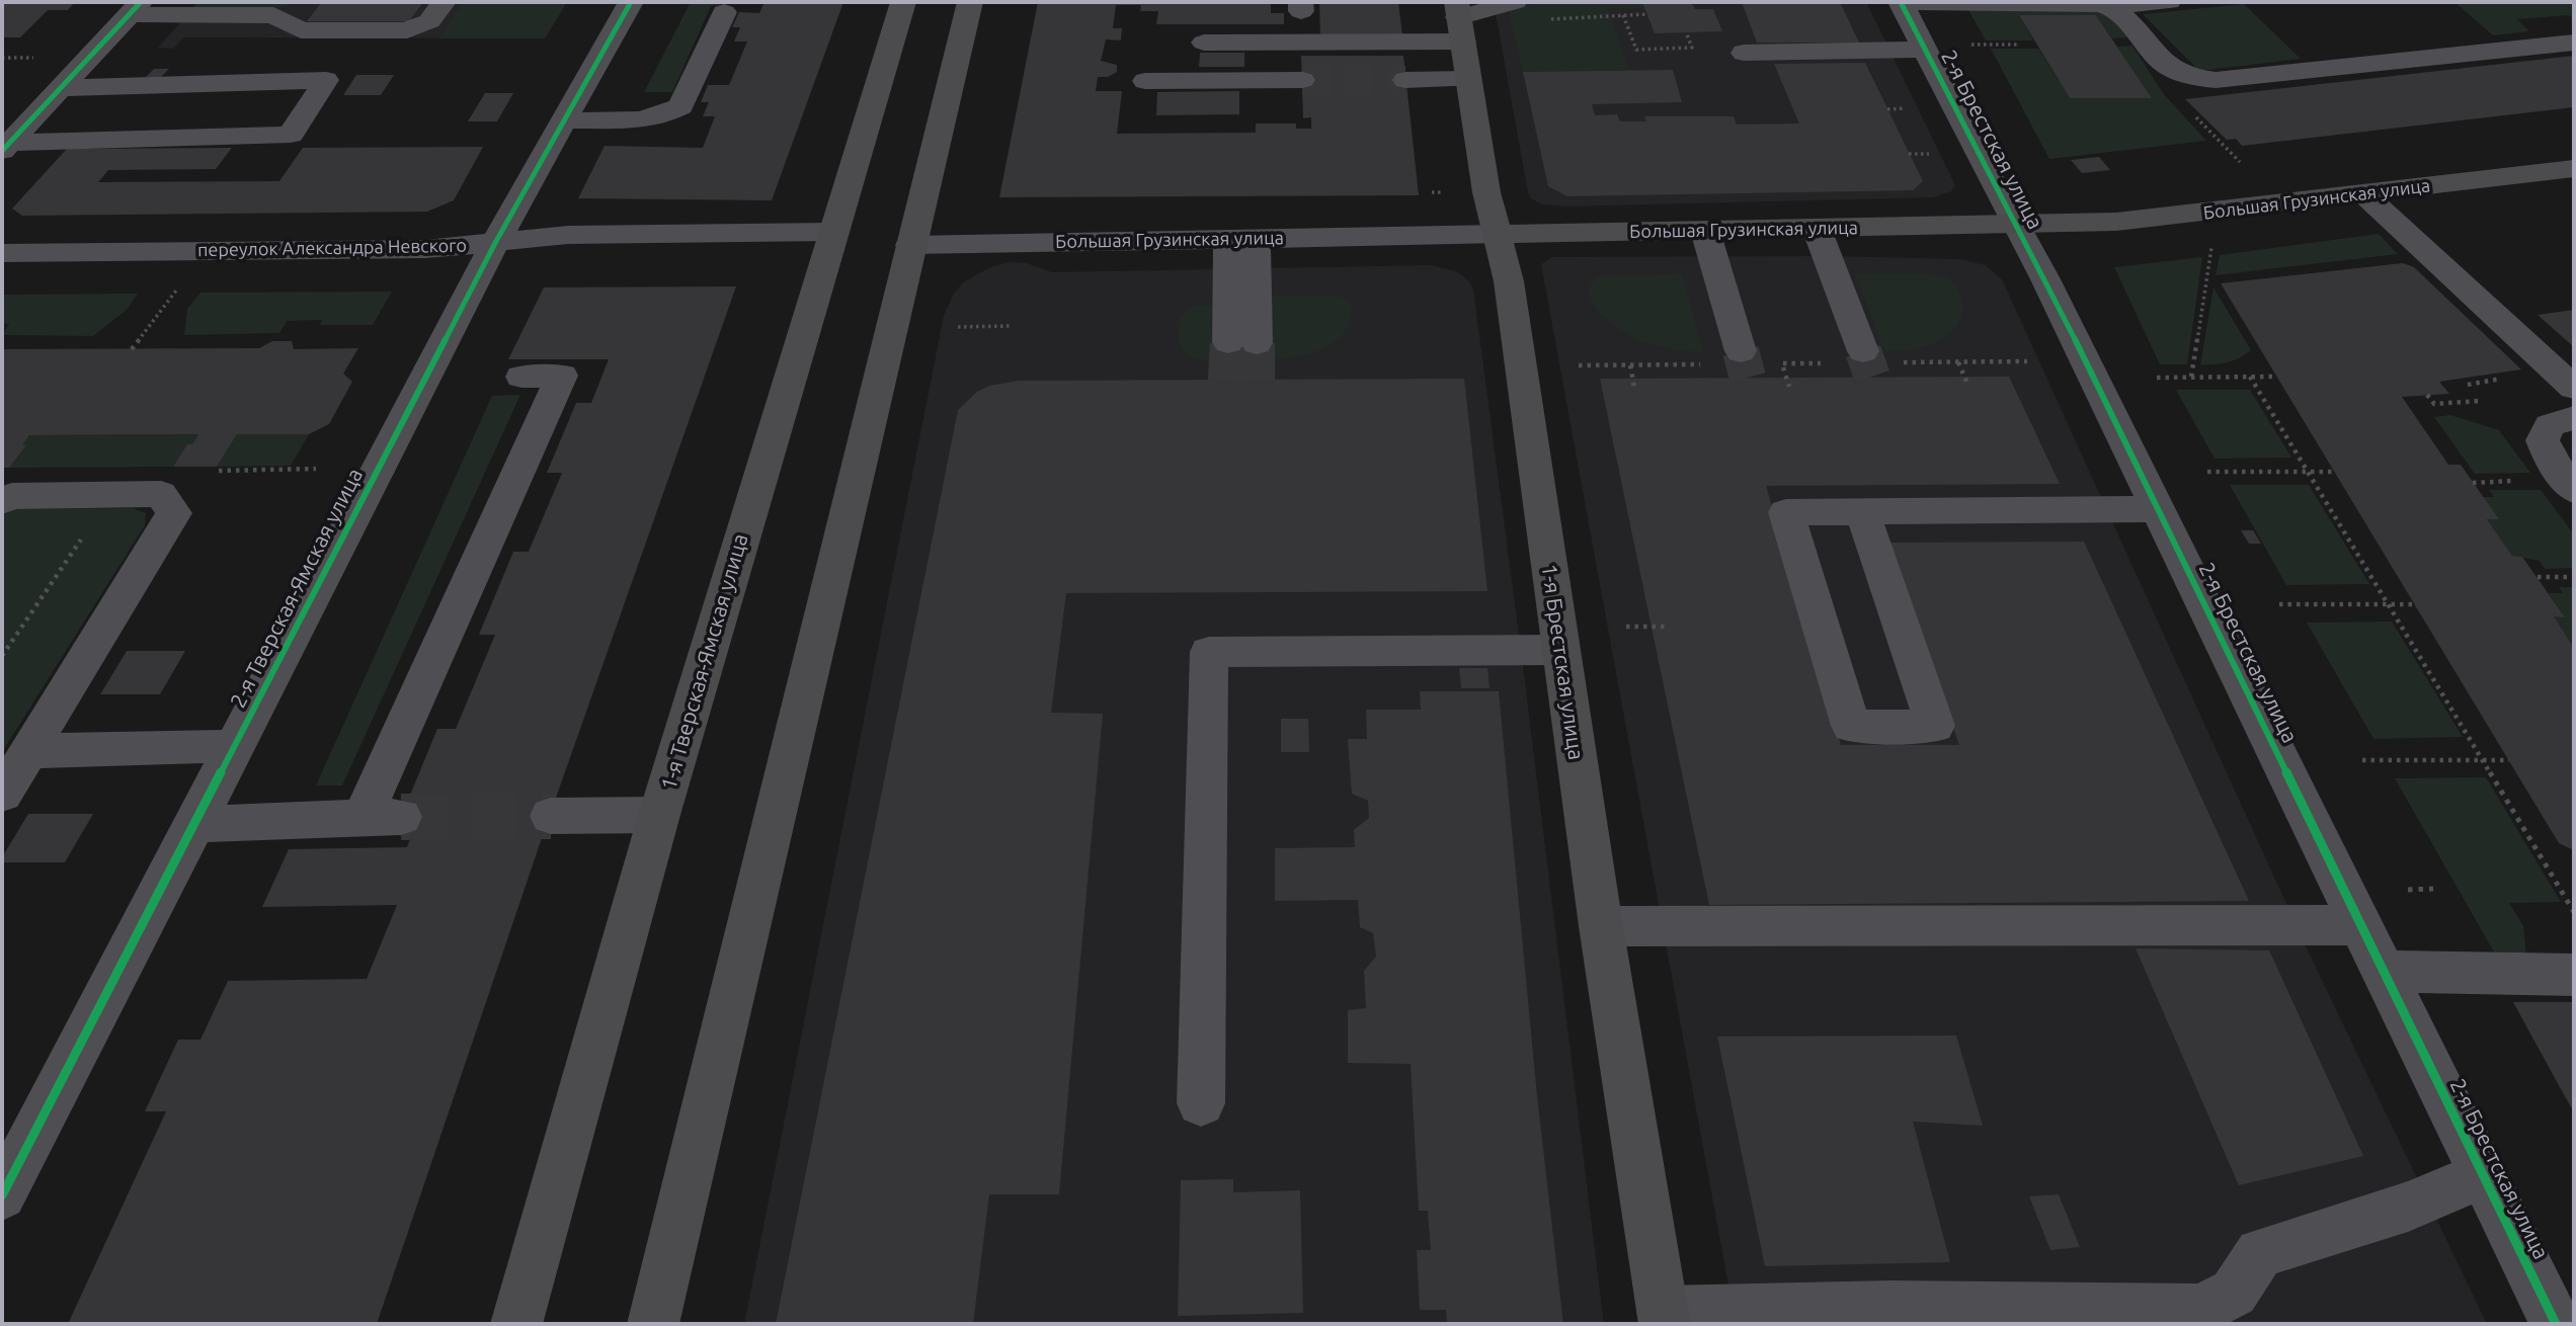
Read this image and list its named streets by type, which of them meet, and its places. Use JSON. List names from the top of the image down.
{
  "streets": {
    "main road": ["Большая Грузинская улица", "1-я Тверская-Ямская улица", "1-я Брестская улица"],
    "street": ["2-я Брестская улица", "переулок Александра Невского", "2-я Тверская-Ямская улица"]
  },
  "crossings": [
    ["2-я Брестская улица", "Большая Грузинская улица"],
    ["Большая Грузинская улица", "1-я Брестская улица"],
    ["переулок Александра Невского", "2-я Тверская-Ямская улица"],
    ["переулок Александра Невского", "1-я Тверская-Ямская улица"]
  ]
}
